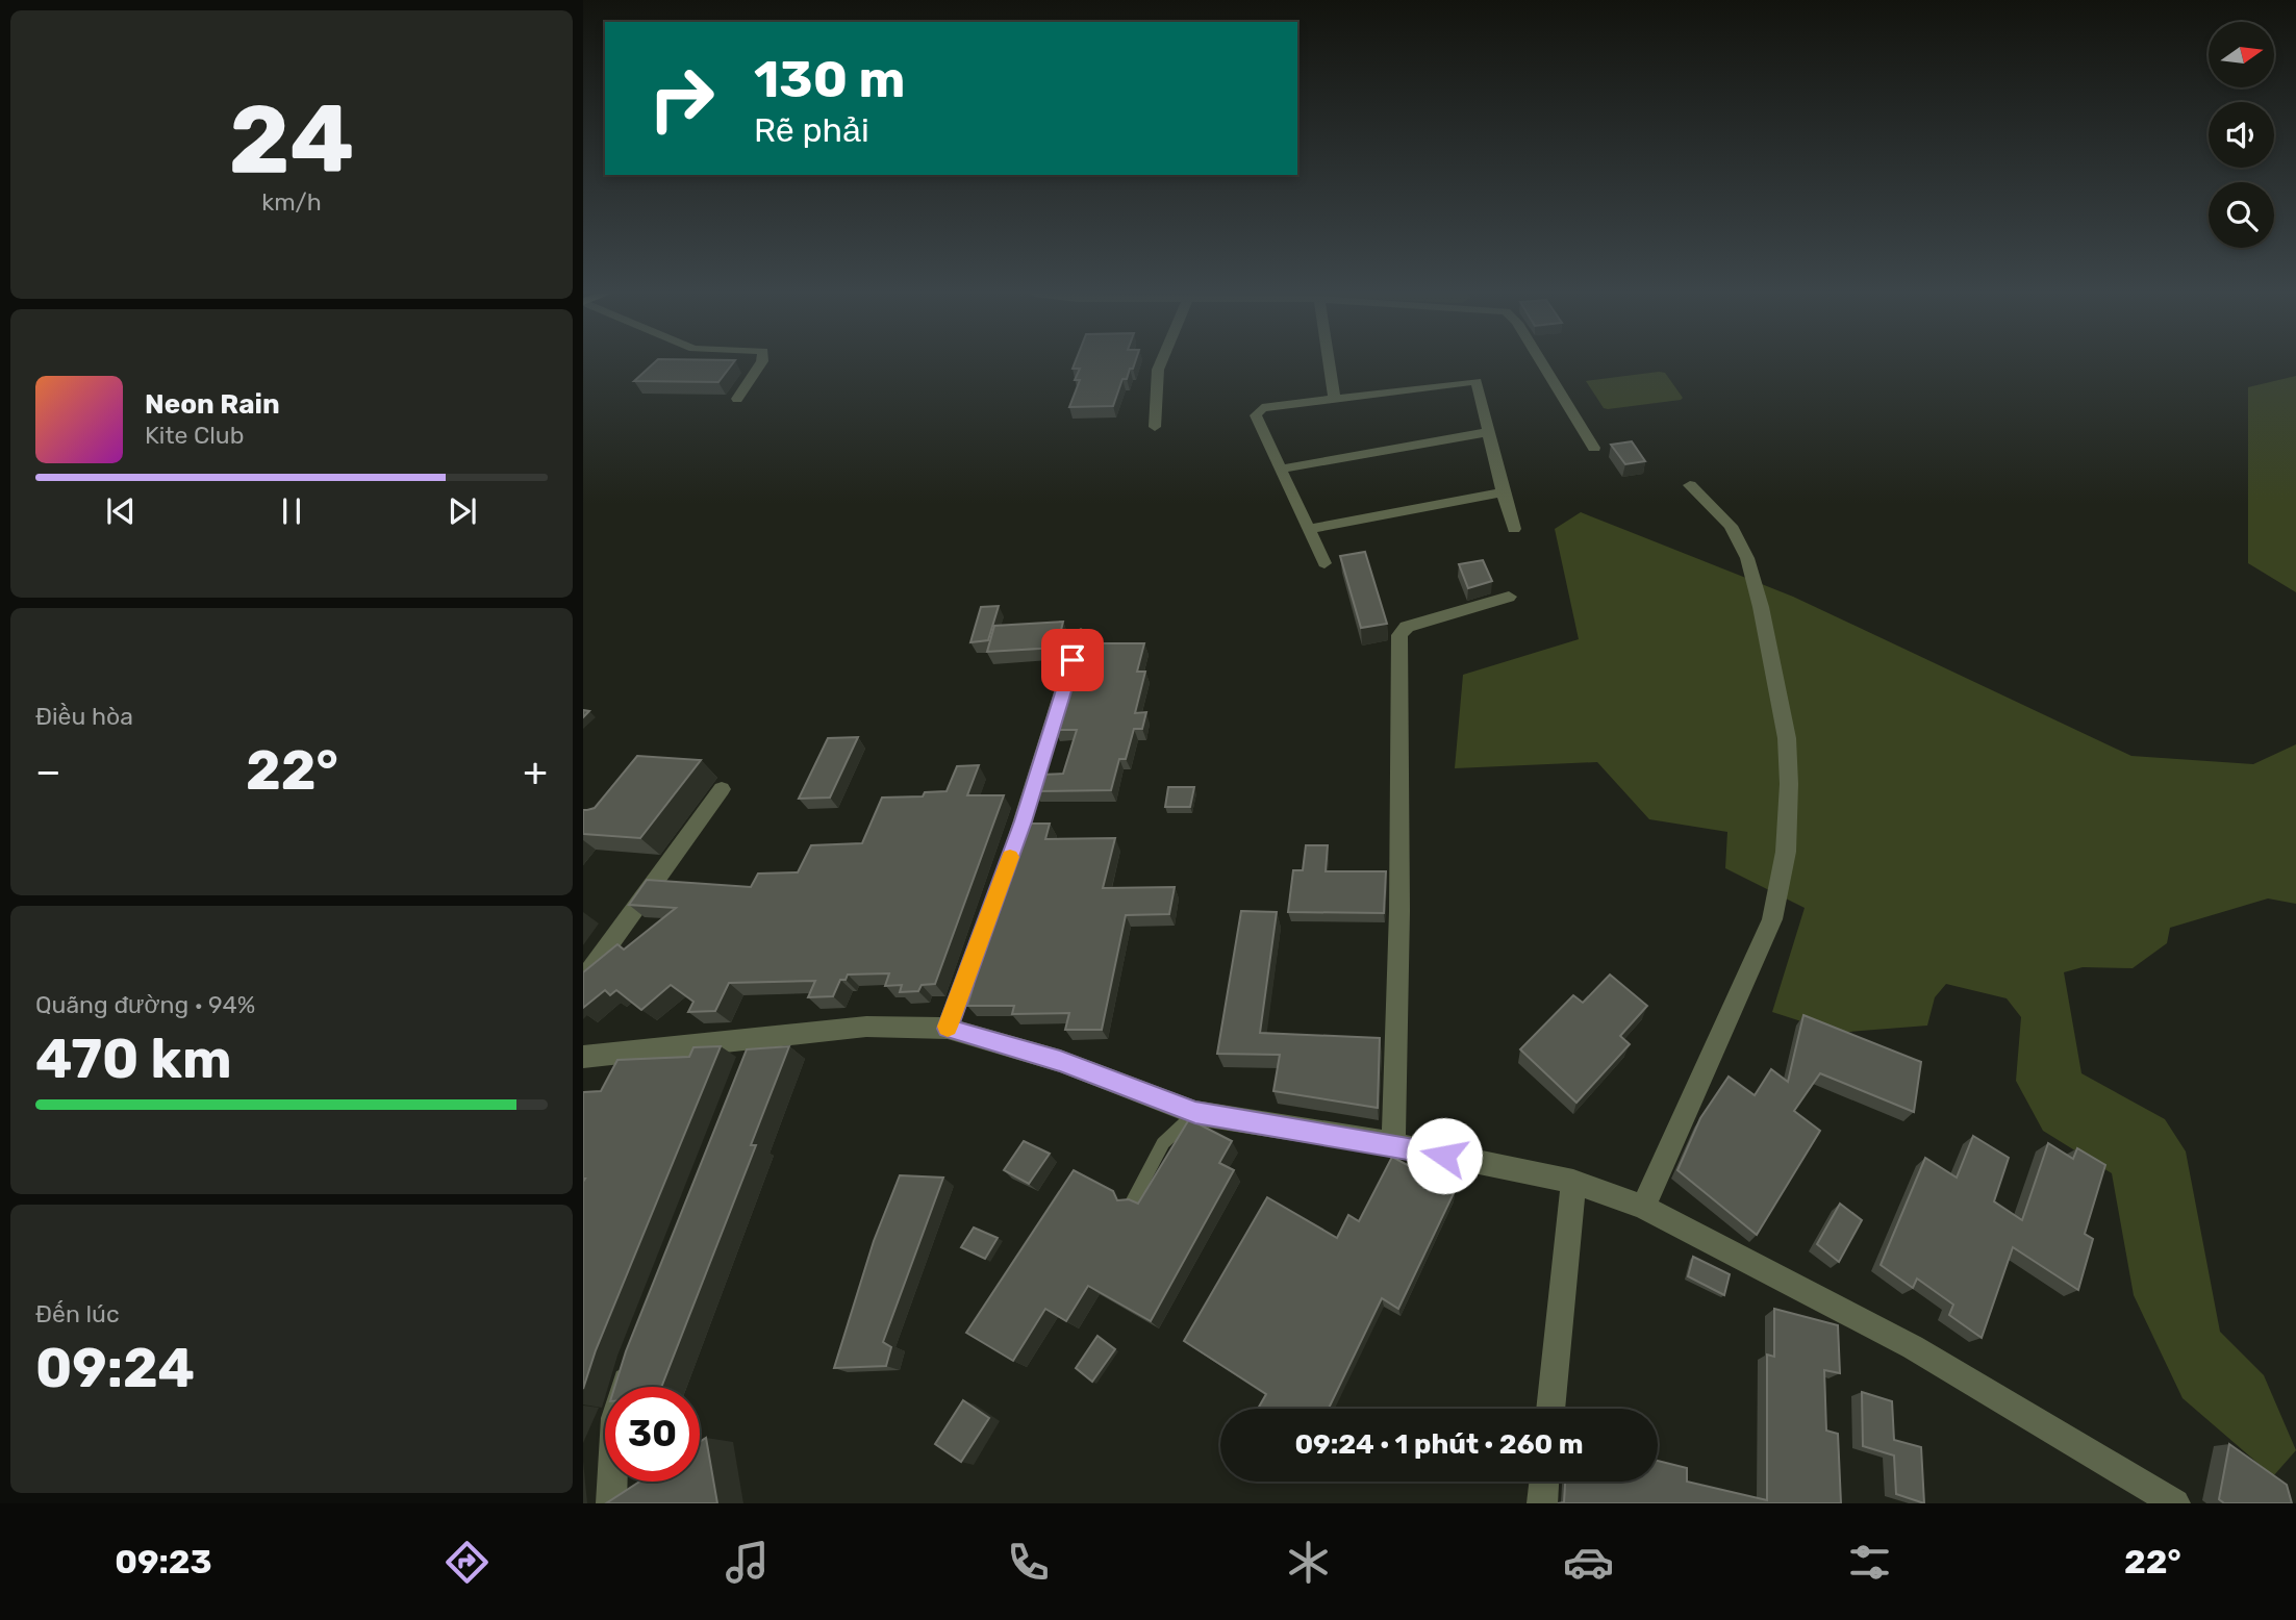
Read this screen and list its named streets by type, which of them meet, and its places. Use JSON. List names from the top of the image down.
{
  "north": "right",
  "page": {
    "tile": [
      ["24", "km/h"],
      "Điều hòa",
      ["Quãng đường · 94%", "470 km"],
      ["Đến lúc", "09:24"]
    ],
    "turn": ["130 m", "Rẽ phải"],
    "song": ["Neon Rain", "Kite Club"],
    "heat": ["−", "22°", "+"],
    "limit": "30",
    "trip": "09:24 · 1 phút · 260 m",
    "tabs": ["09:23", "22°"]
  }
}
